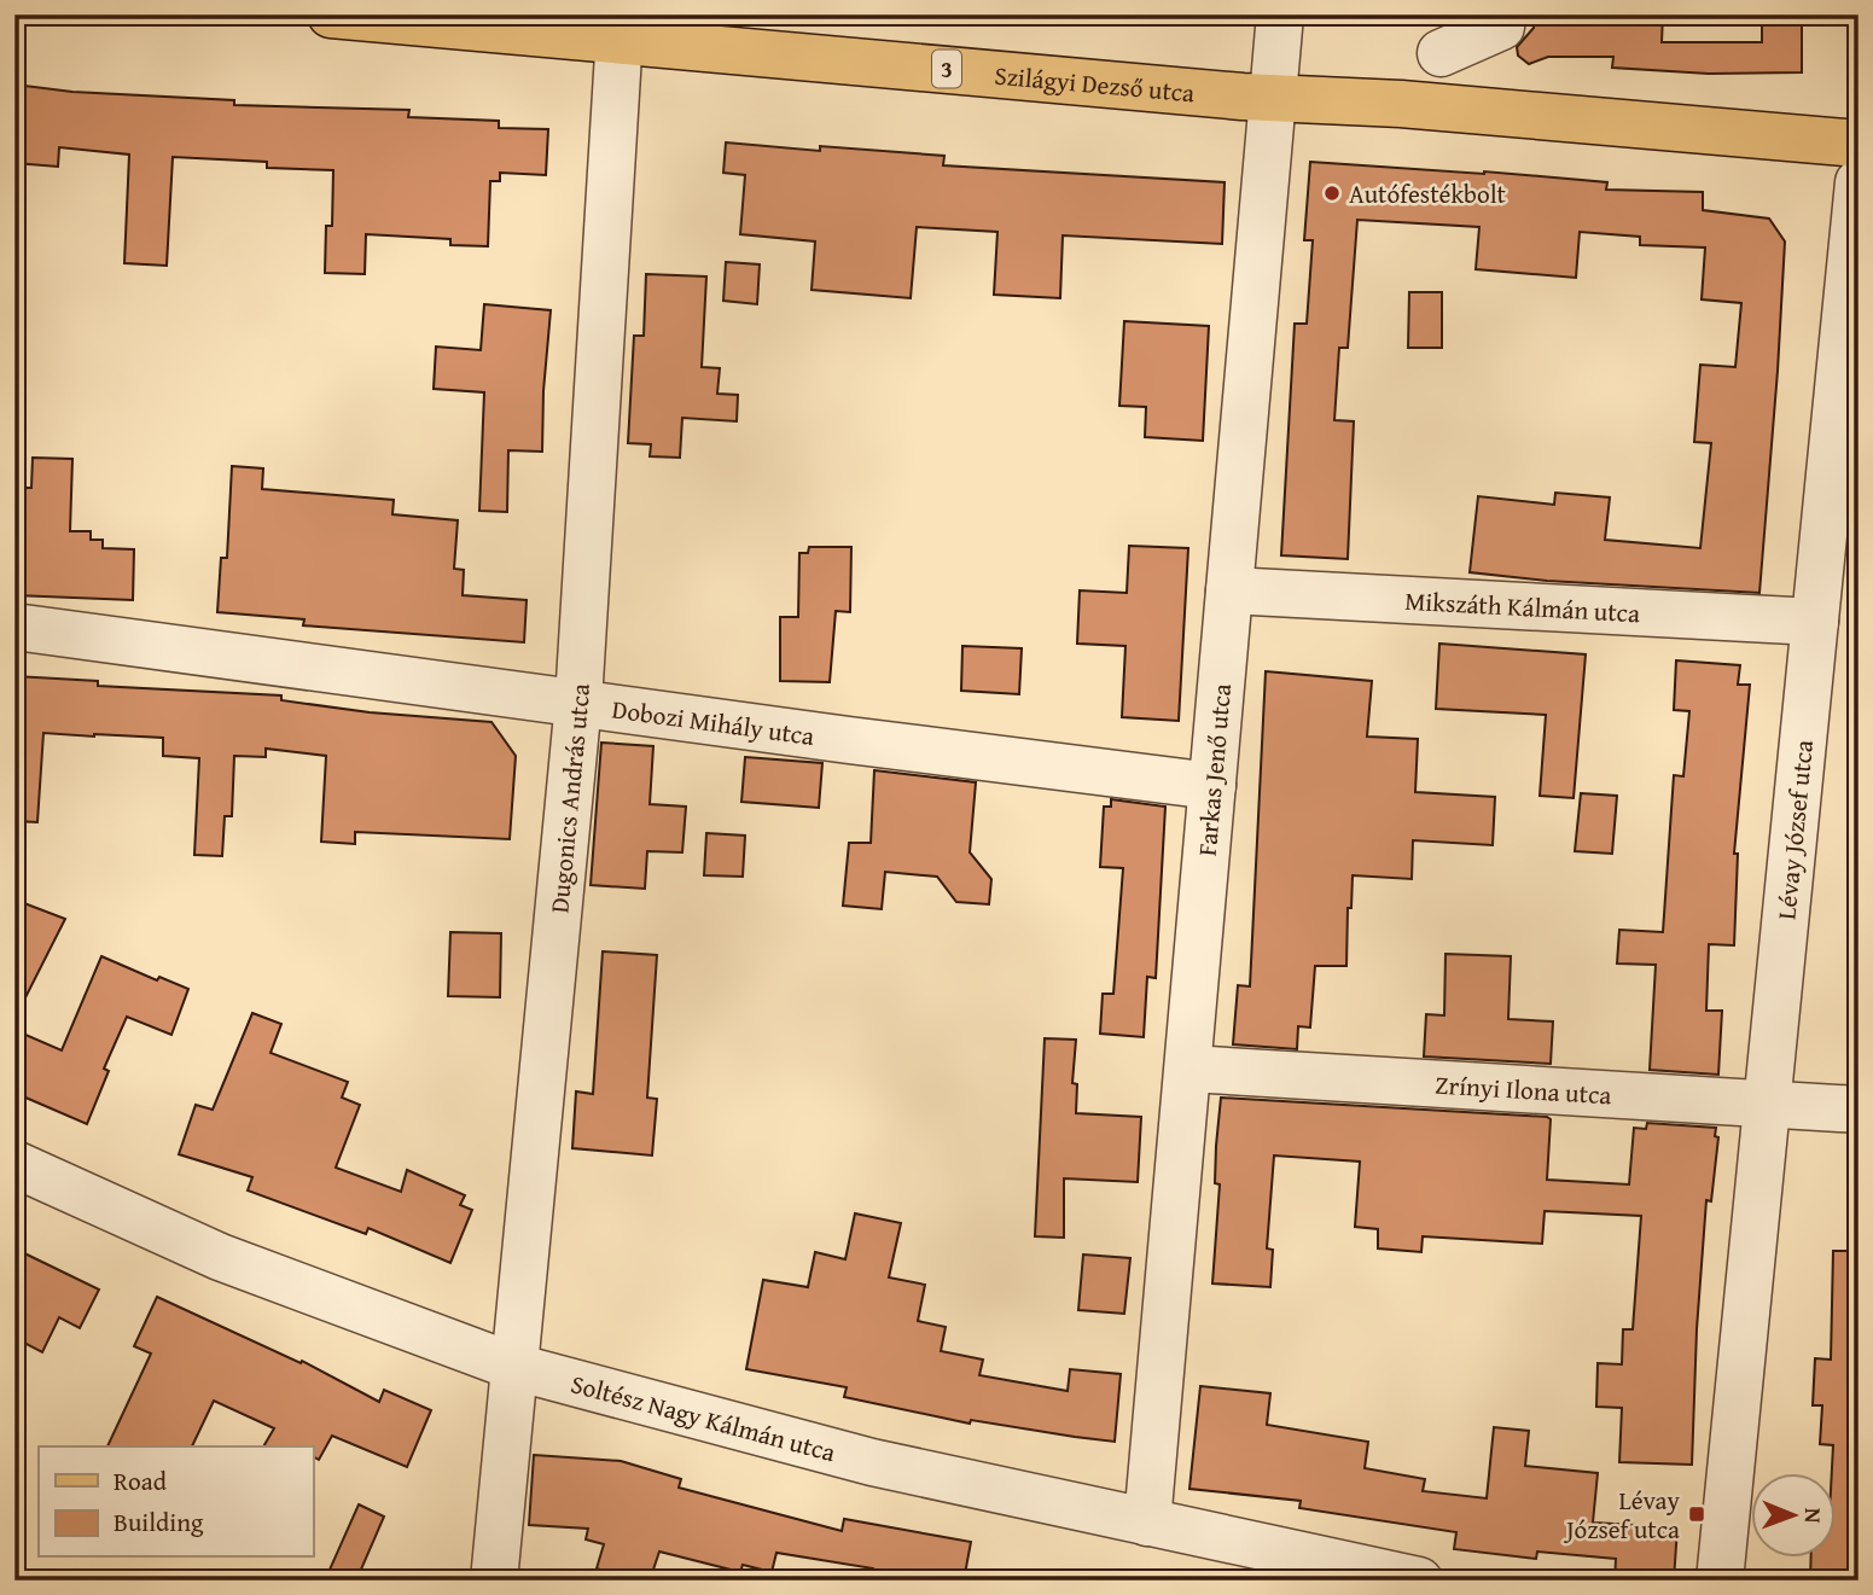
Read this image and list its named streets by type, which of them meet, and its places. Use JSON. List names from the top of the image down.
{
  "streets": {
    "main road": ["3", "Szilágyi Dezső utca"],
    "street": [
      "Mikszáth Kálmán utca",
      "Dobozi Mihály utca",
      "Farkas Jenő utca",
      "Dugonics András utca",
      "Lévay József utca",
      "Zrínyi Ilona utca",
      "Soltész Nagy Kálmán utca"
    ]
  },
  "crossings": [
    ["Szilágyi Dezső utca", "Farkas Jenő utca"],
    ["Szilágyi Dezső utca", "Dugonics András utca"],
    ["Mikszáth Kálmán utca", "Farkas Jenő utca"],
    ["Mikszáth Kálmán utca", "Lévay József utca"],
    ["Dobozi Mihály utca", "Farkas Jenő utca"],
    ["Dobozi Mihály utca", "Dugonics András utca"],
    ["Farkas Jenő utca", "Zrínyi Ilona utca"],
    ["Farkas Jenő utca", "Soltész Nagy Kálmán utca"],
    ["Dugonics András utca", "Soltész Nagy Kálmán utca"],
    ["Lévay József utca", "Zrínyi Ilona utca"]
  ],
  "places": {
    "other": ["Autófestékbolt"],
    "transit": ["Lévay József utca"]
  },
  "legend": ["Road", "Building"],
  "north": "right"
}
